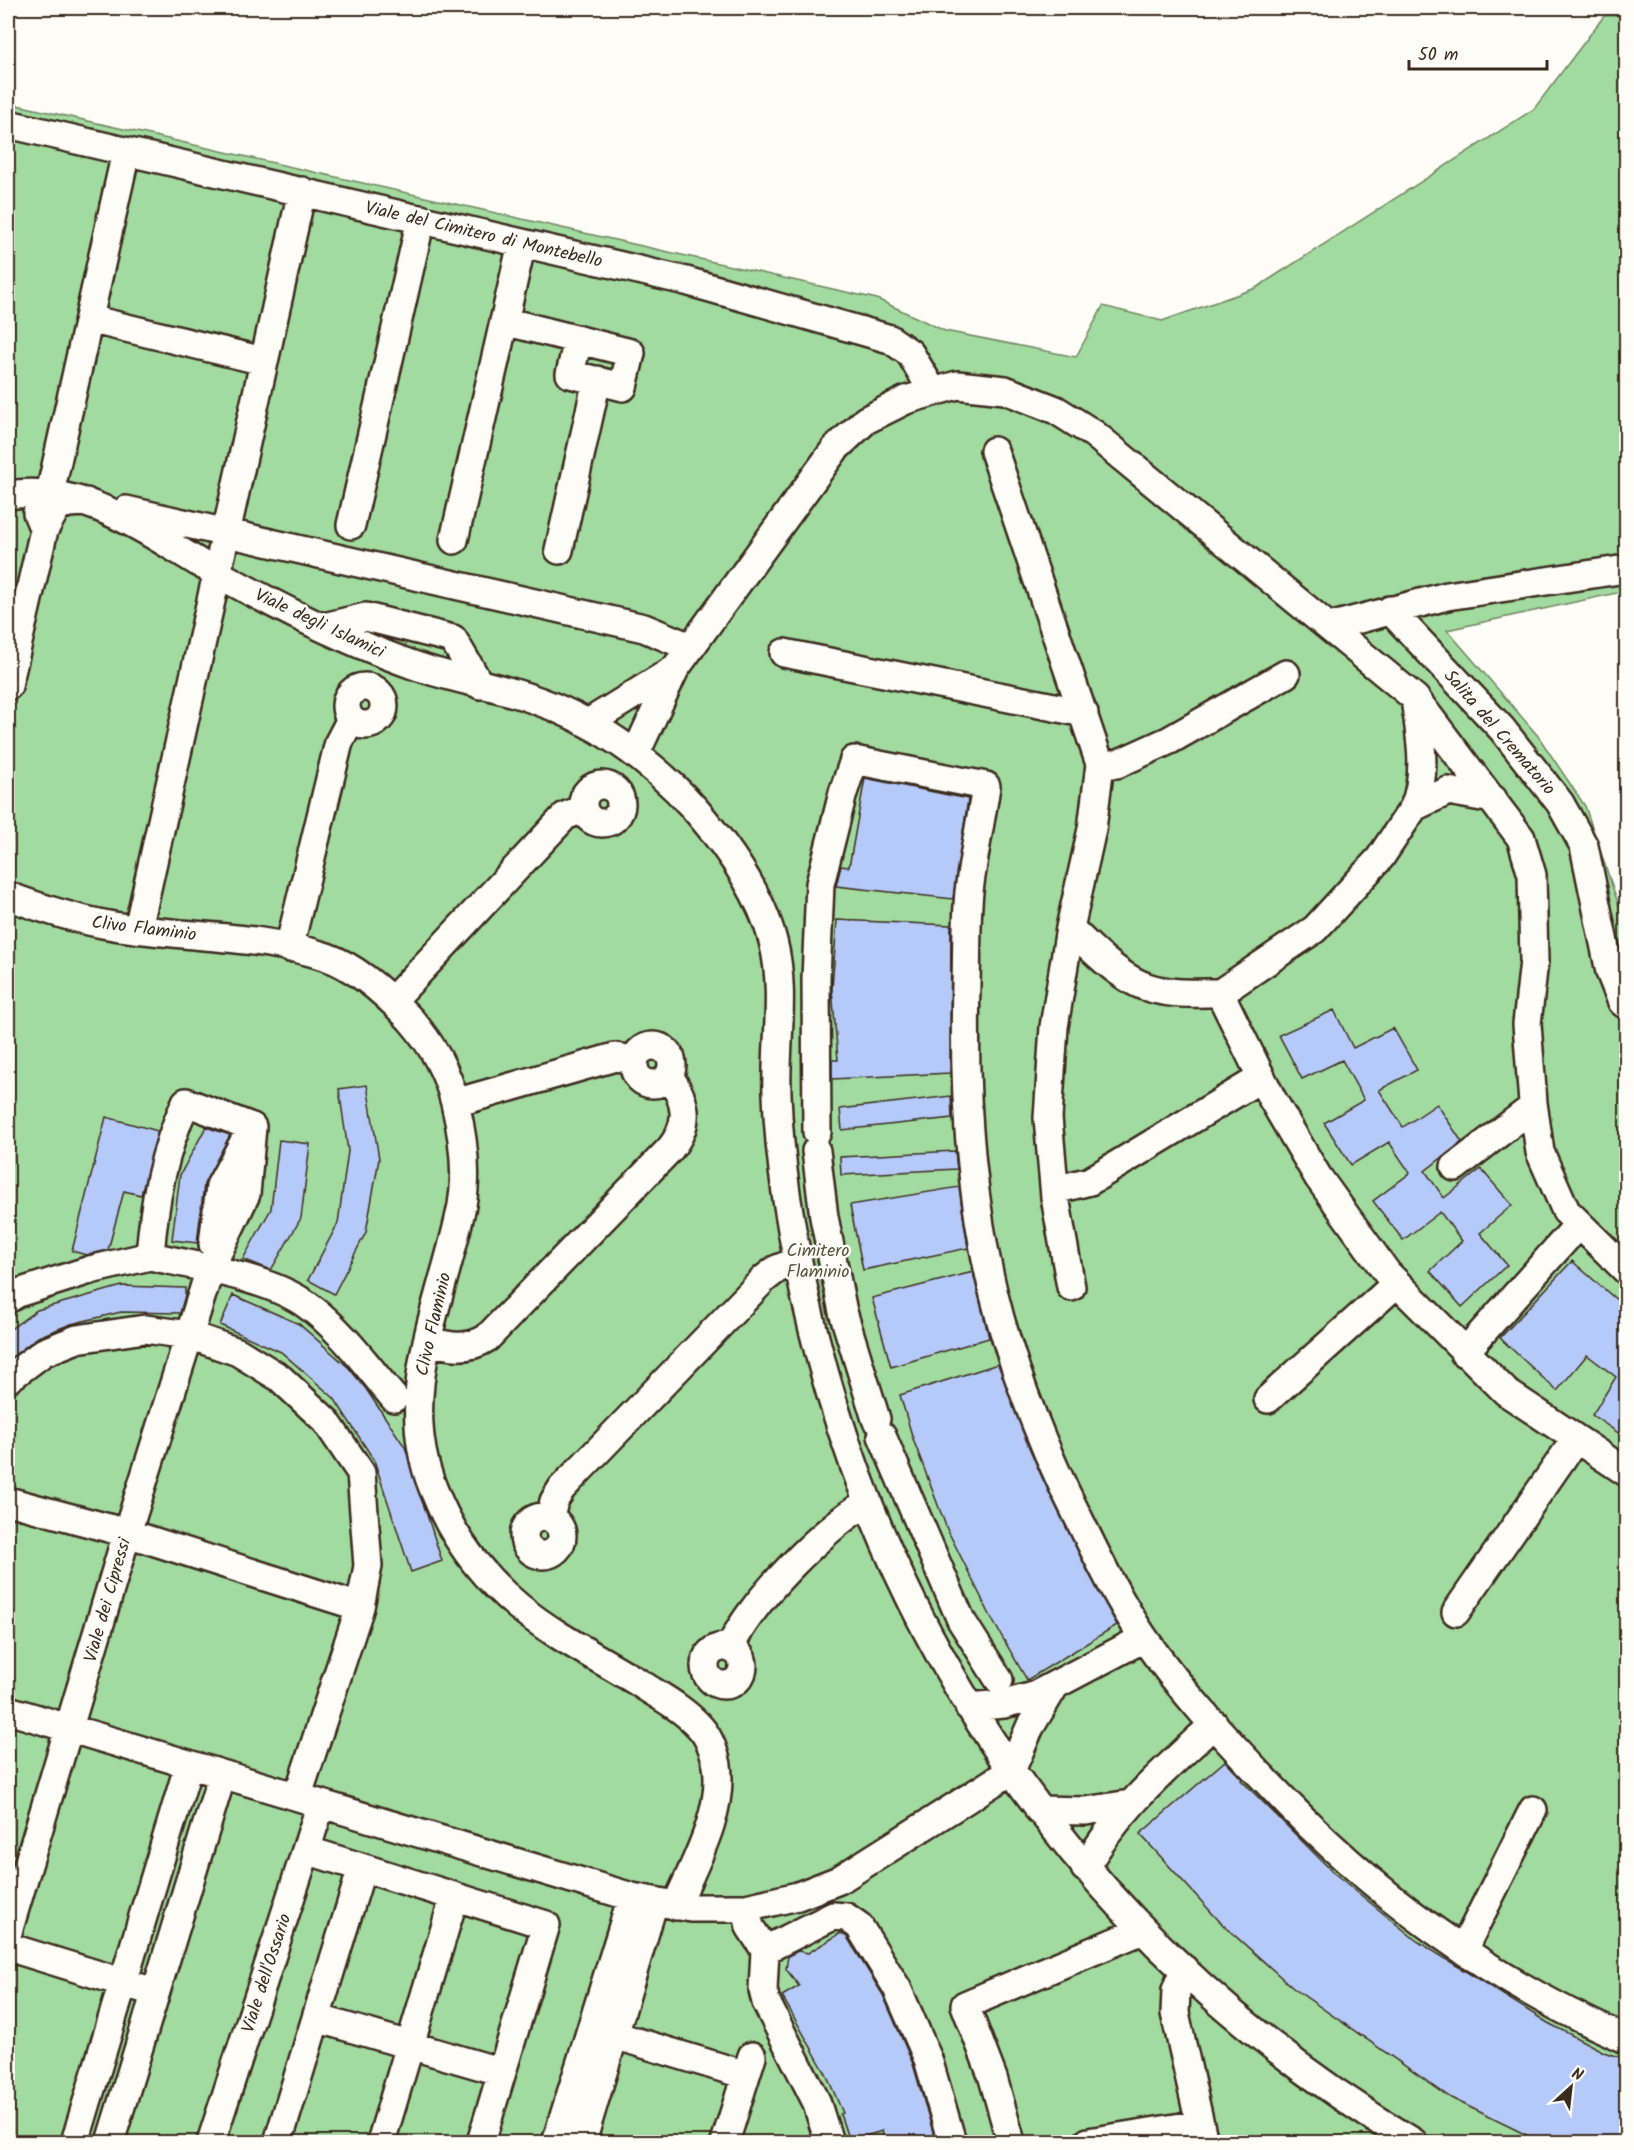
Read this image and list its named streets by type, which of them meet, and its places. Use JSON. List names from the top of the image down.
{
  "streets": {
    "lane": [
      "Viale del Cimitero di Montebello",
      "Viale degli Islamici",
      "Salita del Crematorio",
      "Clivo Flaminio",
      "Viale dei Cipressi",
      "Viale dell'Ossario"
    ]
  },
  "crossings": [
    ["Viale dei Cipressi", "Viale dell'Ossario"]
  ],
  "parks": ["Cimitero Flaminio"],
  "scale_bar": "50 m",
  "north": "top right"
}
